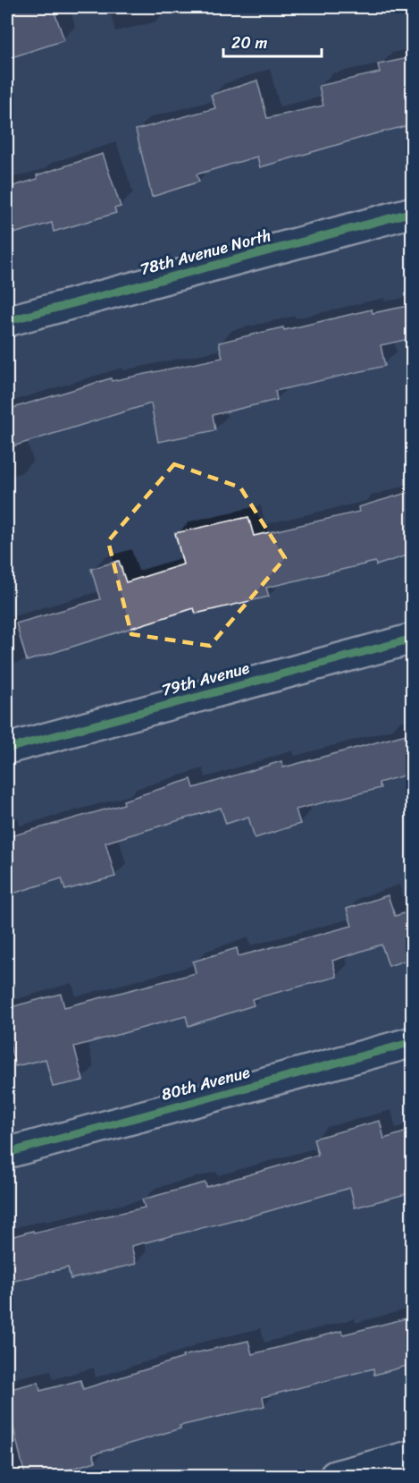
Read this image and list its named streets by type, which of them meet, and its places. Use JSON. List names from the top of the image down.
{
  "streets": {
    "street": ["78th Avenue North", "79th Avenue", "80th Avenue"]
  },
  "scale_bar": "20 m"
}
